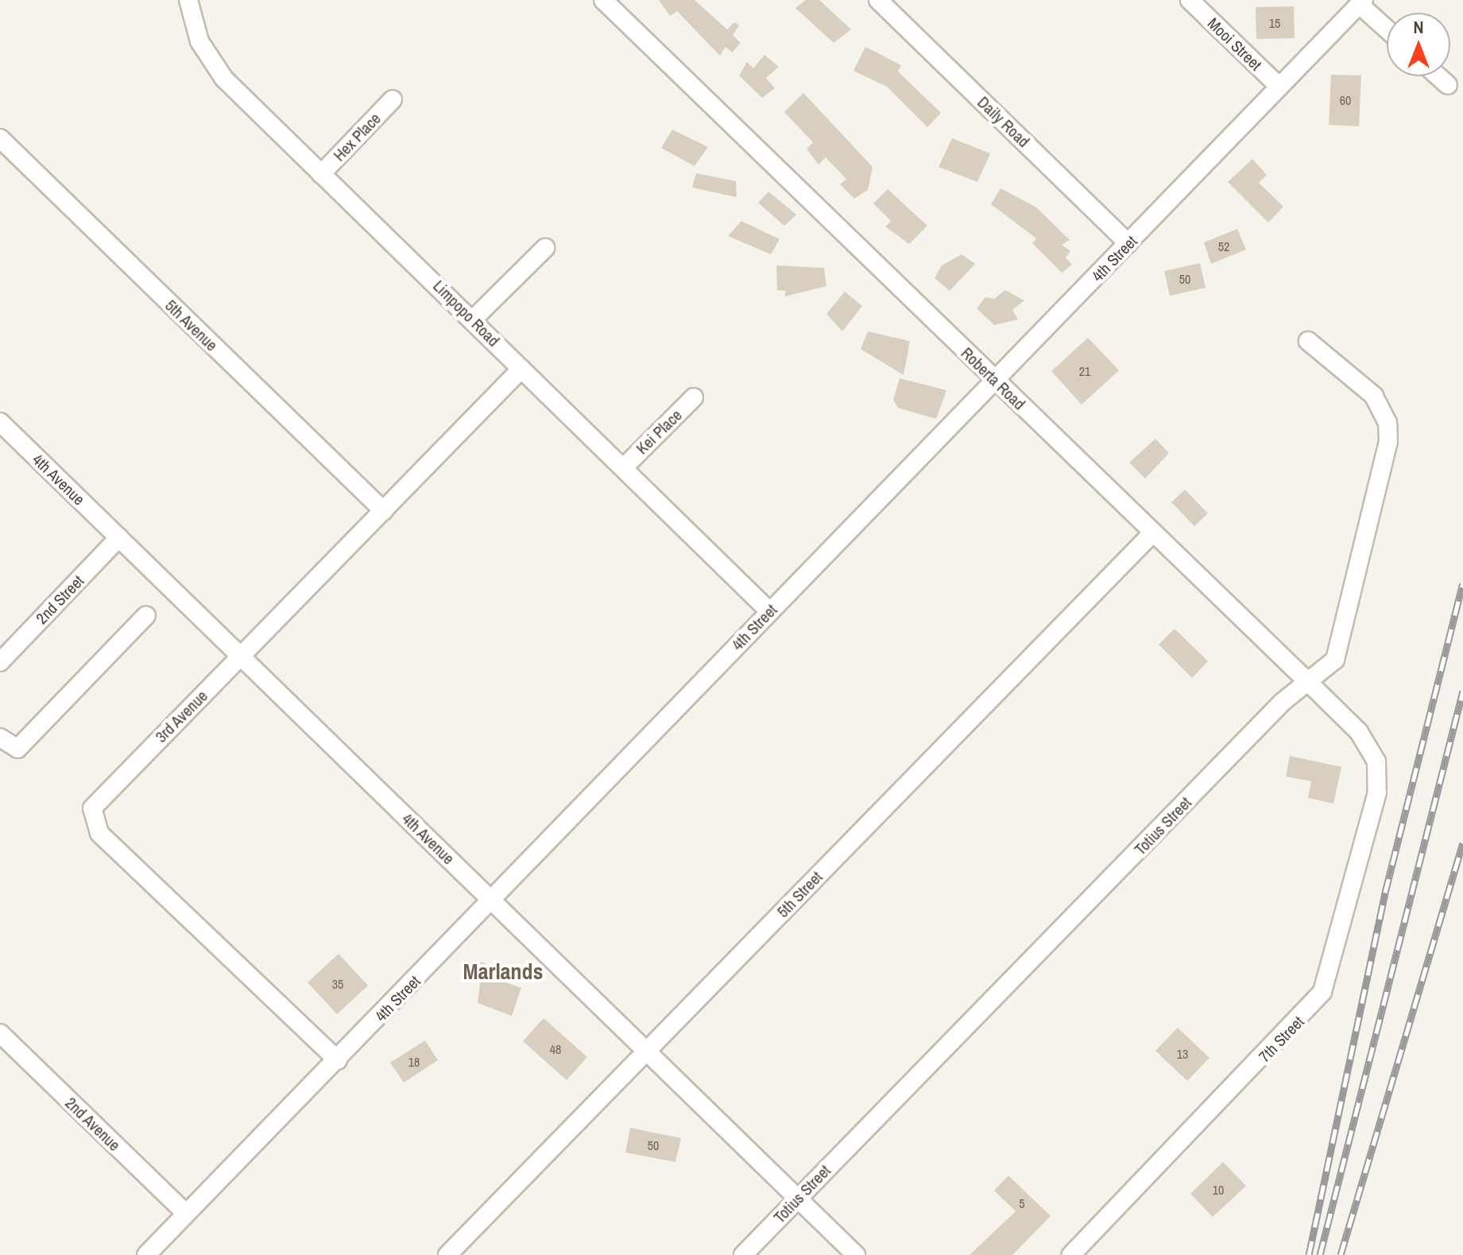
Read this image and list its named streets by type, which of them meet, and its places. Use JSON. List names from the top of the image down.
{
  "streets": {
    "street": [
      "Mooi Street",
      "Daily Road",
      "Hex Place",
      "4th Street",
      "Limpopo Road",
      "5th Avenue",
      "Roberta Road",
      "Kei Place",
      "4th Avenue",
      "2nd Street",
      "3rd Avenue",
      "Totius Street",
      "5th Street",
      "7th Street",
      "2nd Avenue"
    ]
  },
  "crossings": [
    ["Mooi Street", "4th Street"],
    ["Daily Road", "4th Street"],
    ["Hex Place", "Limpopo Road"],
    ["4th Street", "Limpopo Road"],
    ["4th Street", "Roberta Road"],
    ["4th Street", "4th Avenue"],
    ["4th Street", "3rd Avenue"],
    ["4th Street", "2nd Avenue"],
    ["Limpopo Road", "Kei Place"],
    ["Limpopo Road", "3rd Avenue"],
    ["5th Avenue", "3rd Avenue"],
    ["Roberta Road", "Totius Street"],
    ["Roberta Road", "5th Street"],
    ["Roberta Road", "7th Street"],
    ["4th Avenue", "2nd Street"],
    ["4th Avenue", "3rd Avenue"],
    ["4th Avenue", "Totius Street"],
    ["4th Avenue", "5th Street"]
  ],
  "districts": ["Marlands"],
  "house_numbers": [
    "15",
    "60",
    "52",
    "50",
    "21",
    "35",
    "48",
    "13",
    "18",
    "50",
    "10",
    "5"
  ],
  "north": "top"
}
